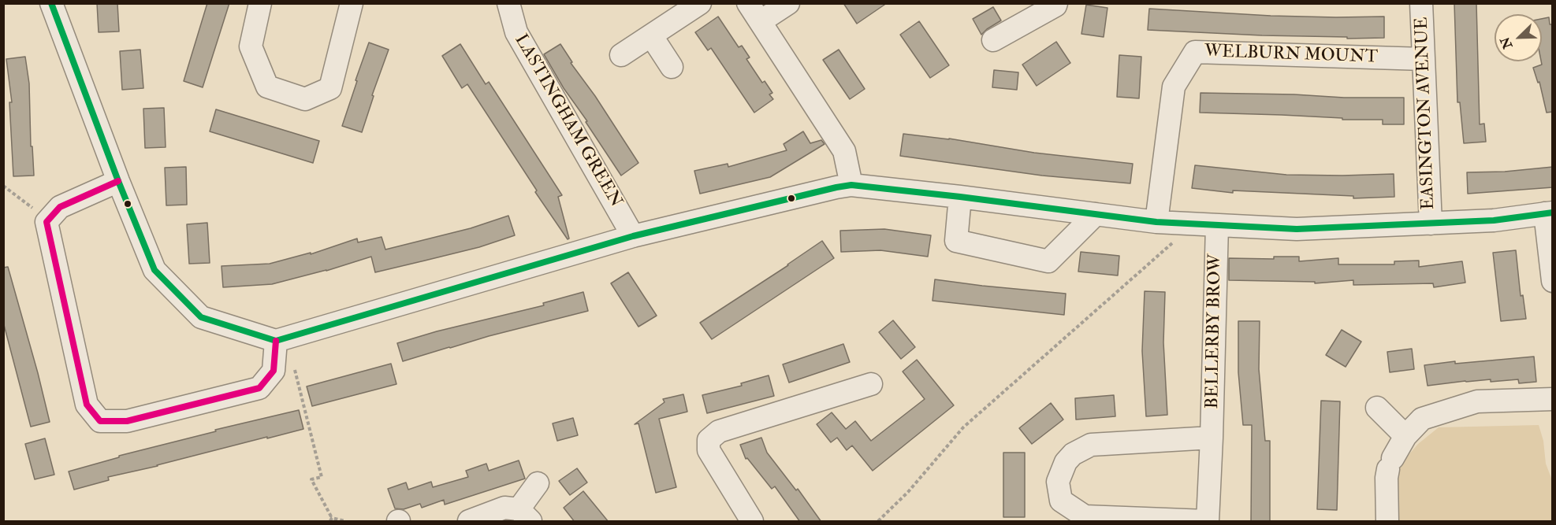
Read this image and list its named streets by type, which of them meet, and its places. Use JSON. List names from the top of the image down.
{
  "streets": {
    "street": [
      "WELBURN MOUNT",
      "EASINGTON AVENUE",
      "LASTINGHAM GREEN",
      "BELLERBY BROW"
    ]
  },
  "crossings": [
    ["WELBURN MOUNT", "EASINGTON AVENUE"]
  ],
  "north": "bottom left"
}
